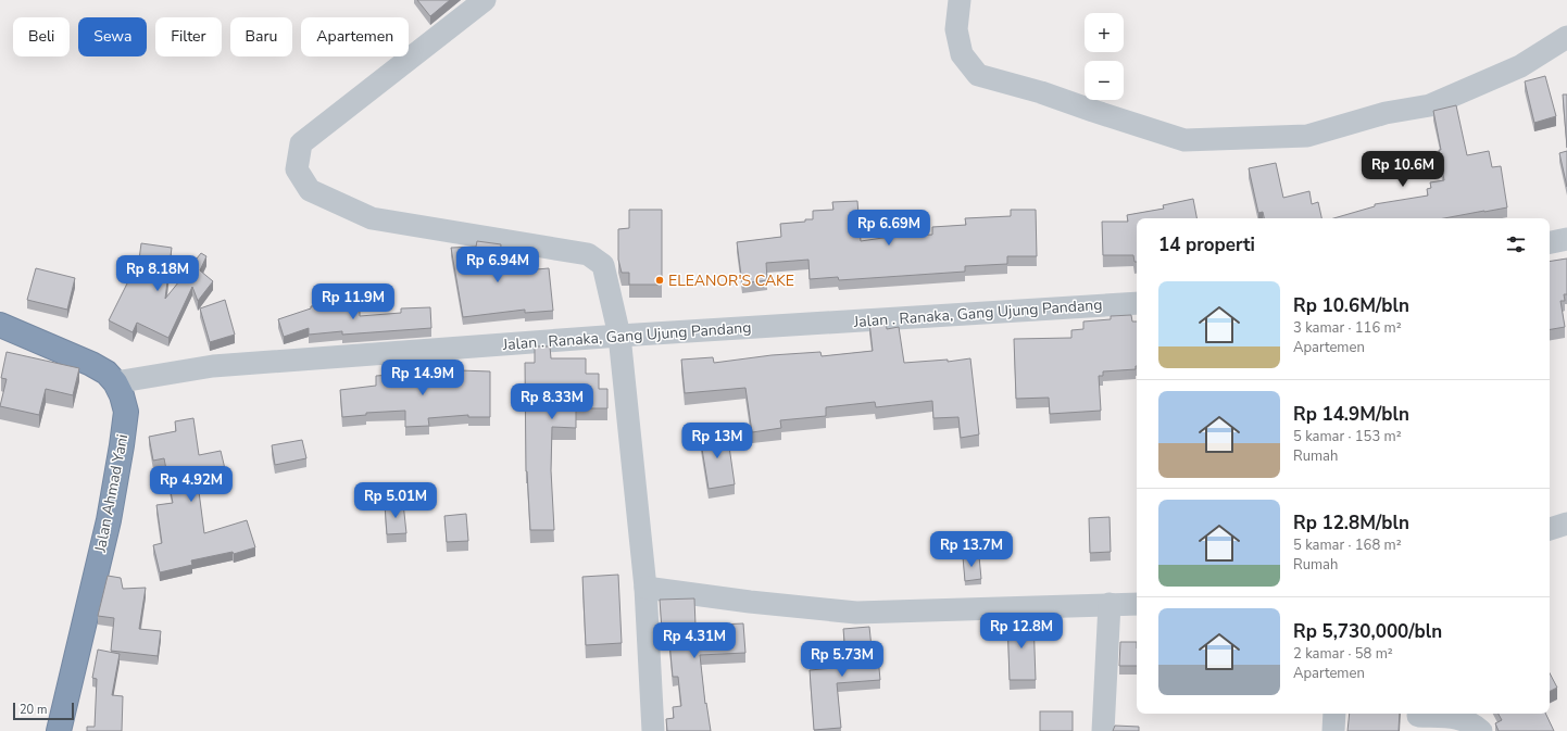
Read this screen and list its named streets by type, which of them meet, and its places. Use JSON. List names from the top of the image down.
{
  "streets": {
    "highway": ["Jalan Ahmad Yani"],
    "street": ["Jalan . Ranaka, Gang Ujung Pandang"]
  },
  "crossings": [
    ["Jalan . Ranaka, Gang Ujung Pandang", "Jalan Ahmad Yani"]
  ],
  "places": ["ELEANOR'S CAKE"],
  "scale_bar": "20 m",
  "page": {
    "map_buttons": ["+", "−"],
    "chip": [
      "Beli",
      "Sewa",
      "Filter",
      "Baru",
      "Apartemen"
    ],
    "price": [
      "Rp 10.6M",
      "Rp 6.69M",
      "Rp 6.94M",
      "Rp 8.18M",
      "Rp 11.9M",
      "Rp 14.9M",
      "Rp 8.33M",
      "Rp 13M",
      "Rp 4.92M",
      "Rp 5.01M",
      "Rp 13.7M",
      "Rp 12.8M",
      "Rp 4.31M",
      "Rp 5.73M"
    ],
    "heading": "14 properti",
    "list": [
      {
        "name": "Rp 10.6M/bln",
        "note": "3 kamar · 116 m² · Apartemen"
      },
      {
        "name": "Rp 14.9M/bln",
        "note": "5 kamar · 153 m² · Rumah"
      },
      {
        "name": "Rp 12.8M/bln",
        "note": "5 kamar · 168 m² · Rumah"
      },
      {
        "name": "Rp 5,730,000/bln",
        "note": "2 kamar · 58 m² · Apartemen"
      }
    ],
    "scale": "20 m"
  }
}
